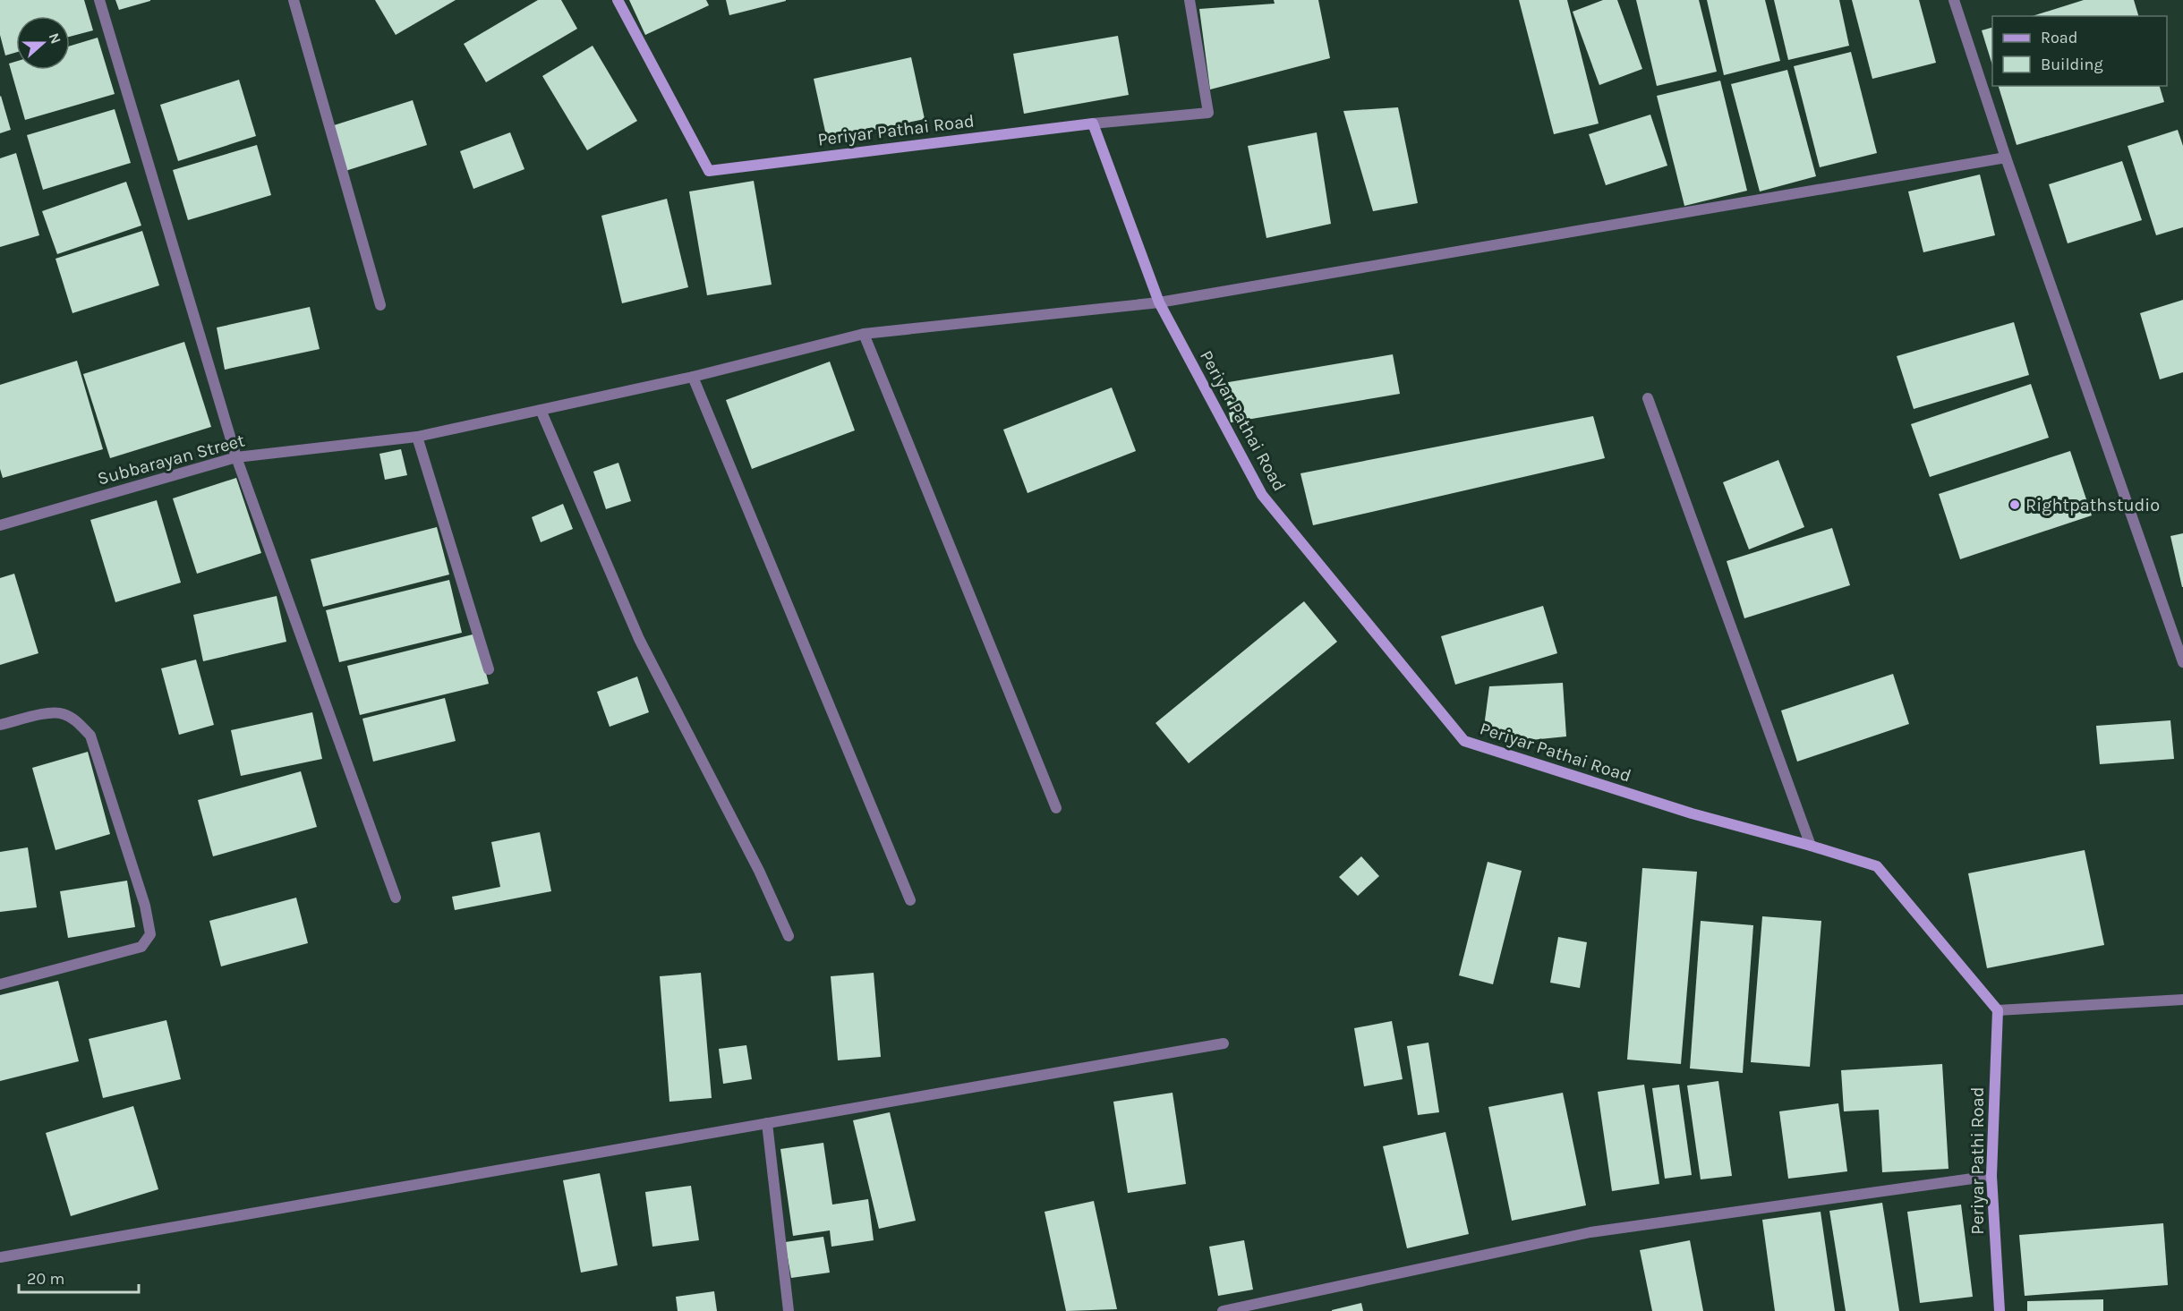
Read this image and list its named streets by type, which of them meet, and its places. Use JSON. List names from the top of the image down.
{
  "streets": {
    "street": ["Periyar Pathai Road", "Subbarayan Street", "Periyar Pathi Road"]
  },
  "crossings": [
    ["Periyar Pathai Road", "Subbarayan Street"],
    ["Periyar Pathai Road", "Periyar Pathi Road"]
  ],
  "places": ["Rightpathstudio"],
  "legend": ["Road", "Building"],
  "scale_bar": "20 m",
  "north": "right"
}
